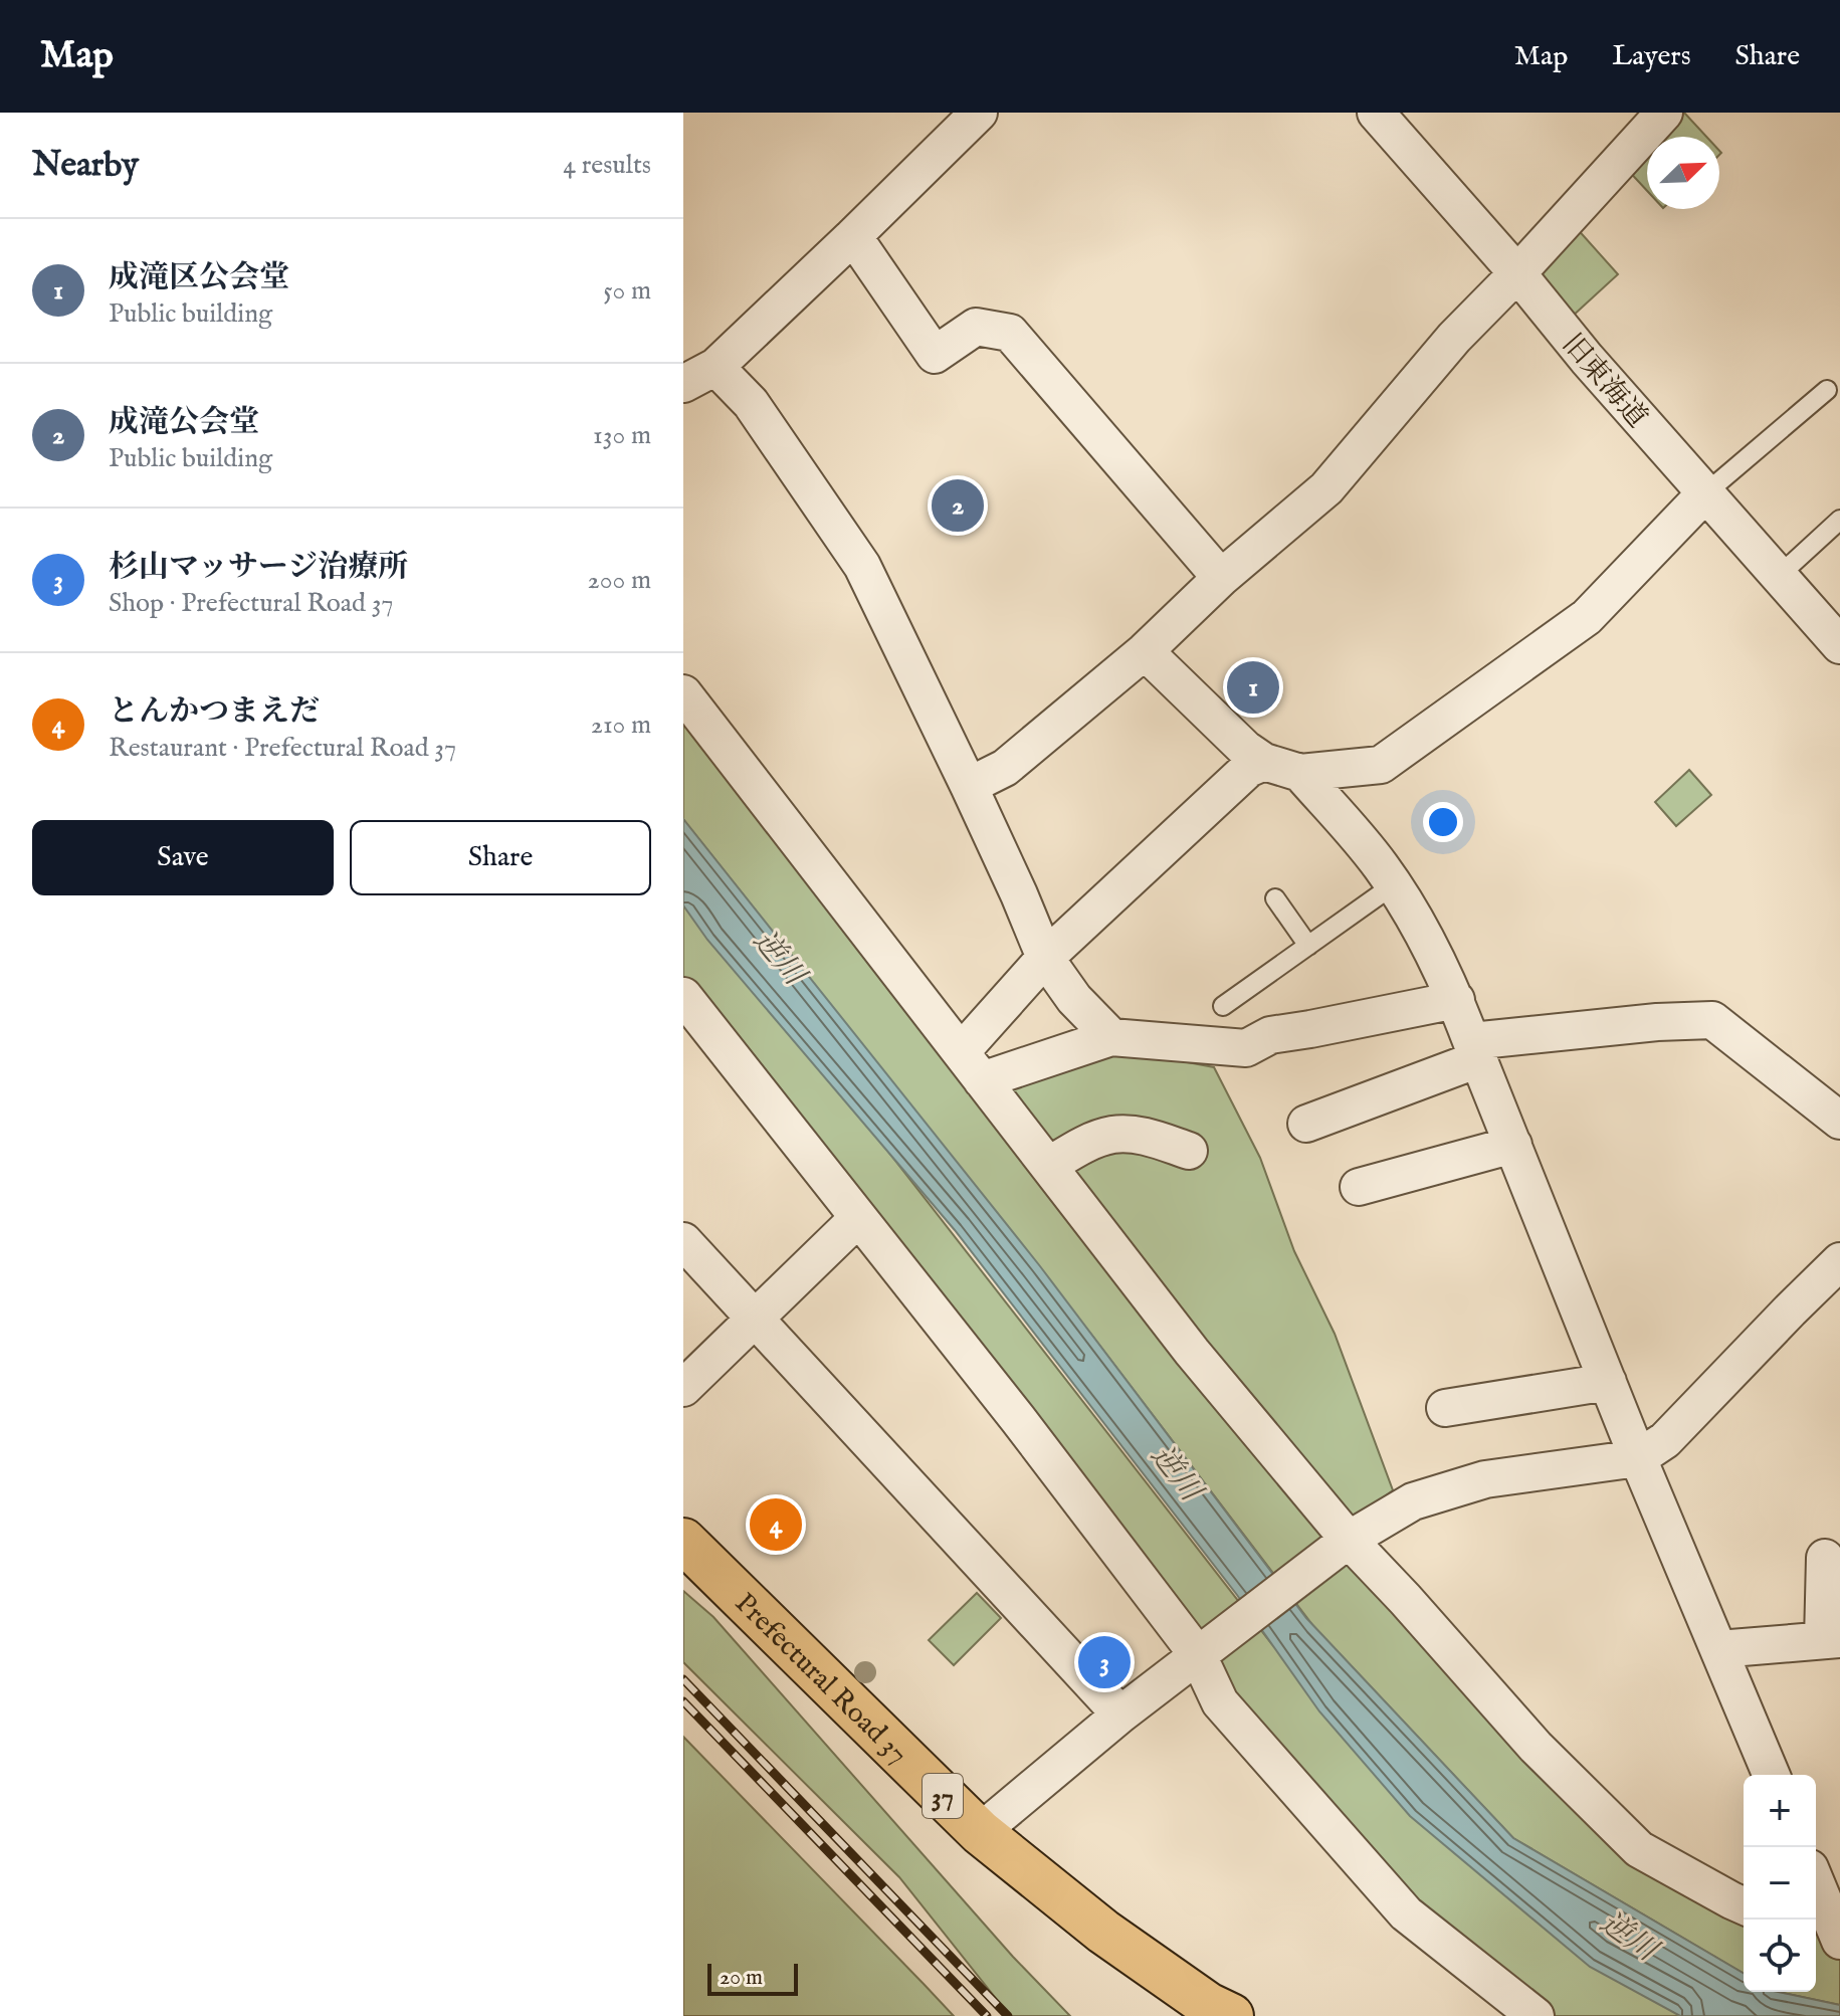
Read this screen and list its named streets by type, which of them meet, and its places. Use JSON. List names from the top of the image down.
{
  "streets": {
    "main road": ["Prefectural Road 37", "37"],
    "street": ["旧東海道"]
  },
  "water": ["逆川"],
  "scale_bar": "20 m",
  "north": "top right",
  "page": {
    "header": "Map",
    "nav": ["Map", "Layers", "Share"],
    "heading": ["Nearby", "4 results"],
    "list": [
      {
        "mark": "1",
        "name": "成滝区公会堂",
        "note": "Public building",
        "value": "50 m"
      },
      {
        "mark": "2",
        "name": "成滝公会堂",
        "note": "Public building",
        "value": "130 m"
      },
      {
        "mark": "3",
        "name": "杉山マッサージ治療所",
        "note": "Shop · Prefectural Road 37",
        "value": "200 m"
      },
      {
        "mark": "4",
        "name": "とんかつまえだ",
        "note": "Restaurant · Prefectural Road 37",
        "value": "210 m"
      }
    ],
    "pins": [
      "2",
      "1",
      "4",
      "3"
    ],
    "buttons": ["Save", "Share"],
    "map_buttons": ["+", "−"],
    "scale": "20 m"
  }
}
